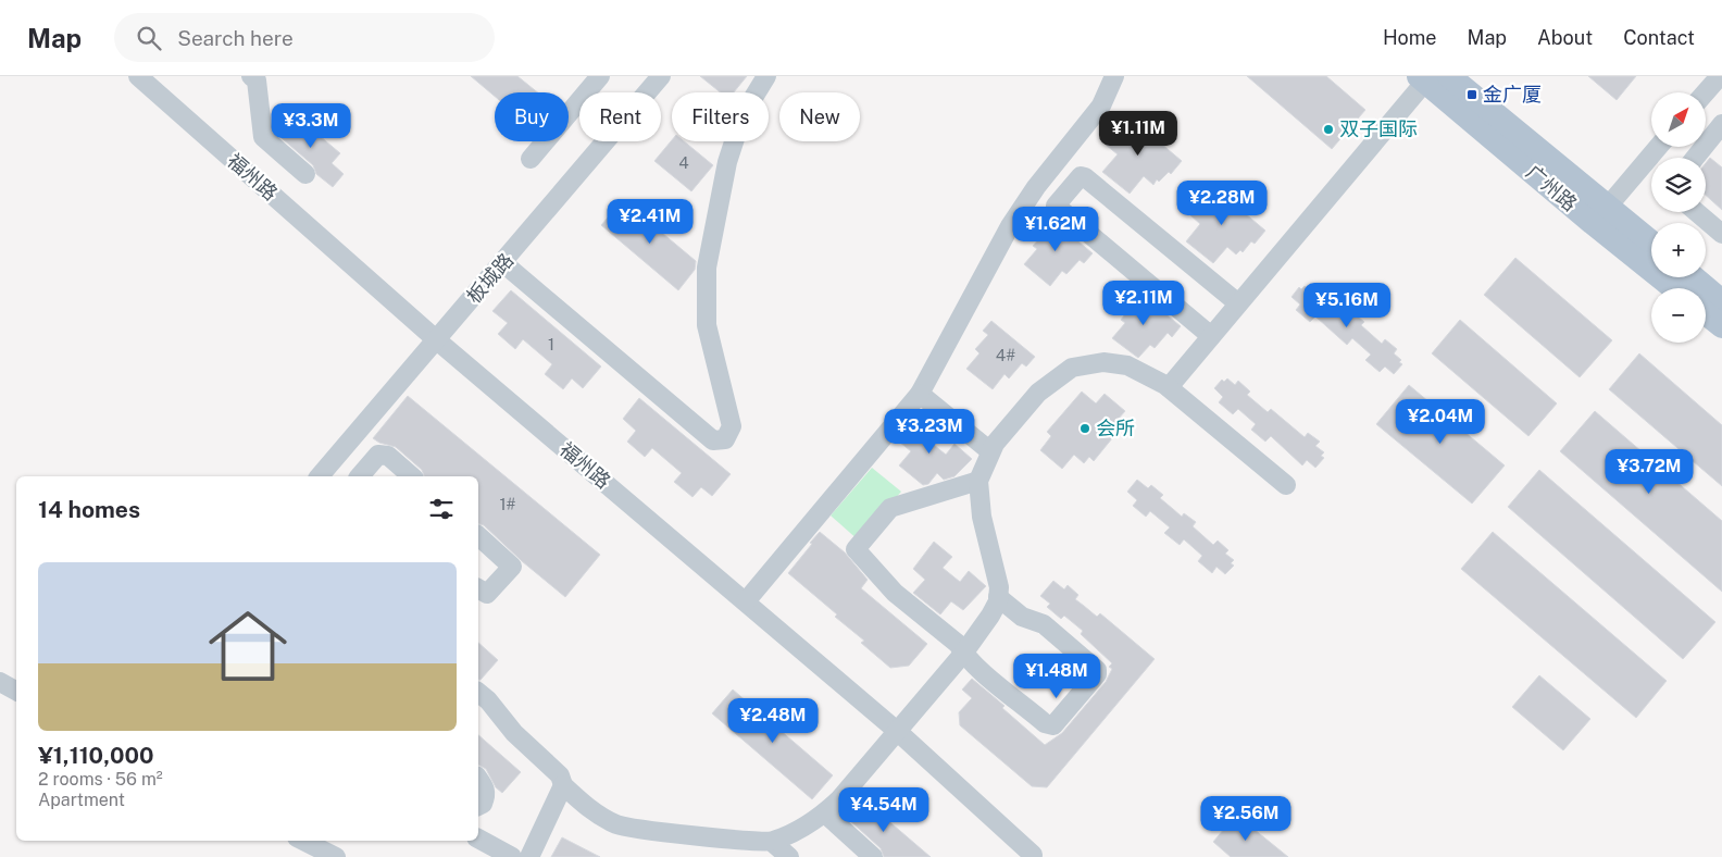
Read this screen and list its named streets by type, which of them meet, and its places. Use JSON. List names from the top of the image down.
{
  "streets": {
    "main road": ["广州路"],
    "street": ["福州路", "板城路"]
  },
  "crossings": [
    ["福州路", "板城路"]
  ],
  "places": {
    "transit": ["金广厦"],
    "other": ["双子国际", "会所"]
  },
  "house_numbers": [
    "4",
    "1",
    "4#",
    "1#"
  ],
  "north": "top right",
  "page": {
    "header": "Map",
    "search": "Search here",
    "nav": [
      "Home",
      "Map",
      "About",
      "Contact"
    ],
    "map_buttons": ["+", "−"],
    "chip": [
      "Buy",
      "Rent",
      "Filters",
      "New"
    ],
    "price": [
      "¥3.3M",
      "¥1.11M",
      "¥2.28M",
      "¥2.41M",
      "¥1.62M",
      "¥2.11M",
      "¥5.16M",
      "¥2.04M",
      "¥3.23M",
      "¥3.72M",
      "¥1.48M",
      "¥2.48M",
      "¥4.54M",
      "¥2.56M"
    ],
    "heading": "14 homes",
    "list": [
      {
        "name": "¥1,110,000",
        "note": "2 rooms · 56 m² · Apartment"
      }
    ]
  }
}
